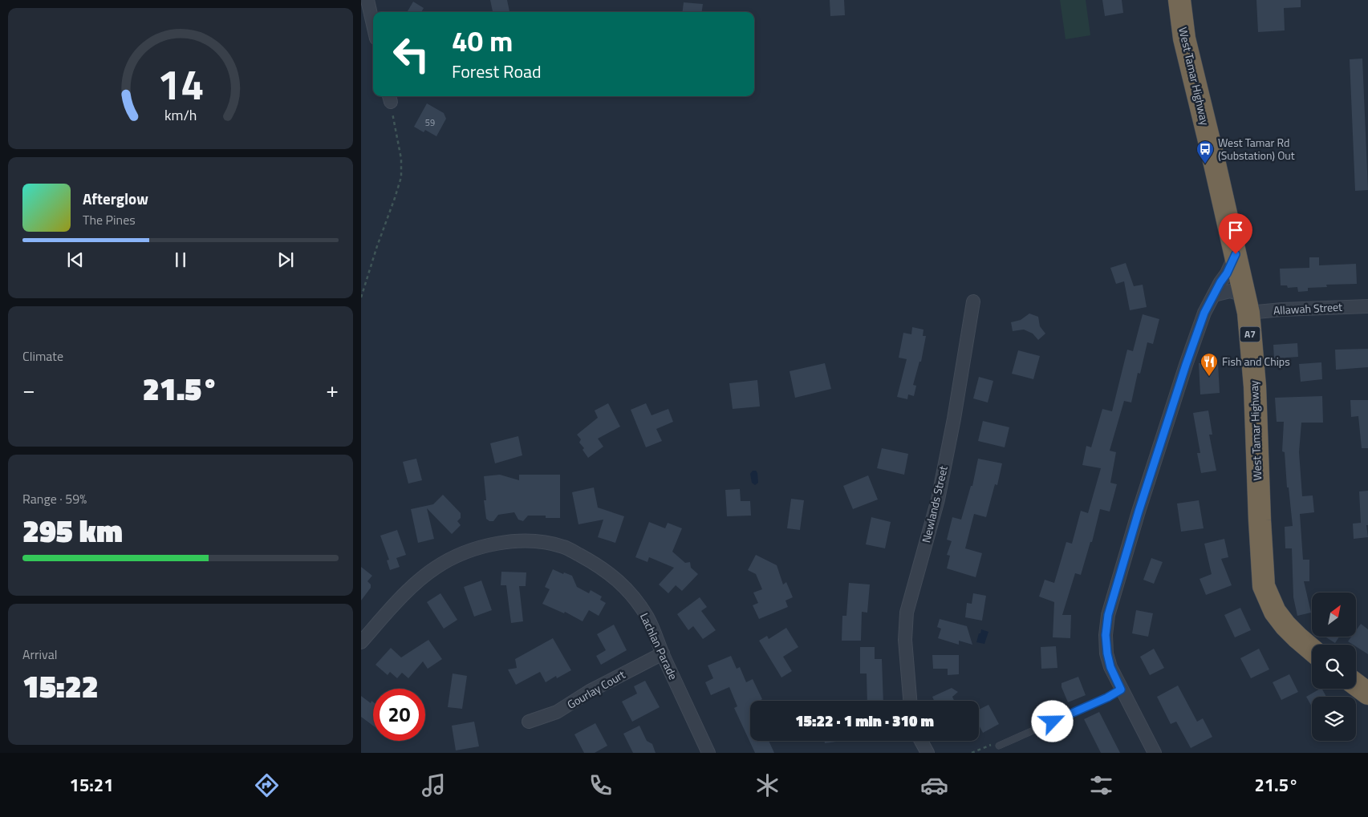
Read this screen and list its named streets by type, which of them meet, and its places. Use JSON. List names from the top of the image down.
{
  "streets": {
    "highway": ["West Tamar Highway", "A7"],
    "street": [
      "Allawah Street",
      "Newlands Street",
      "Lachlan Parade",
      "Gourlay Court"
    ]
  },
  "crossings": [
    ["West Tamar Highway", "Allawah Street"],
    ["Lachlan Parade", "Gourlay Court"]
  ],
  "places": {
    "bus stop": ["West Tamar Rd (Substation) Out"],
    "restaurant": ["Fish and Chips"]
  },
  "house_numbers": ["59"],
  "north": "top right",
  "page": {
    "turn": ["40 m", "Forest Road"],
    "song": ["Afterglow", "The Pines"],
    "tile": [
      "Climate",
      ["Range · 59%", "295 km"],
      ["Arrival", "15:22"]
    ],
    "heat": ["−", "21.5°", "+"],
    "limit": "20",
    "trip": "15:22 · 1 min · 310 m",
    "tabs": ["15:21", "21.5°"],
    "gauge": ["14", "km/h"]
  }
}
